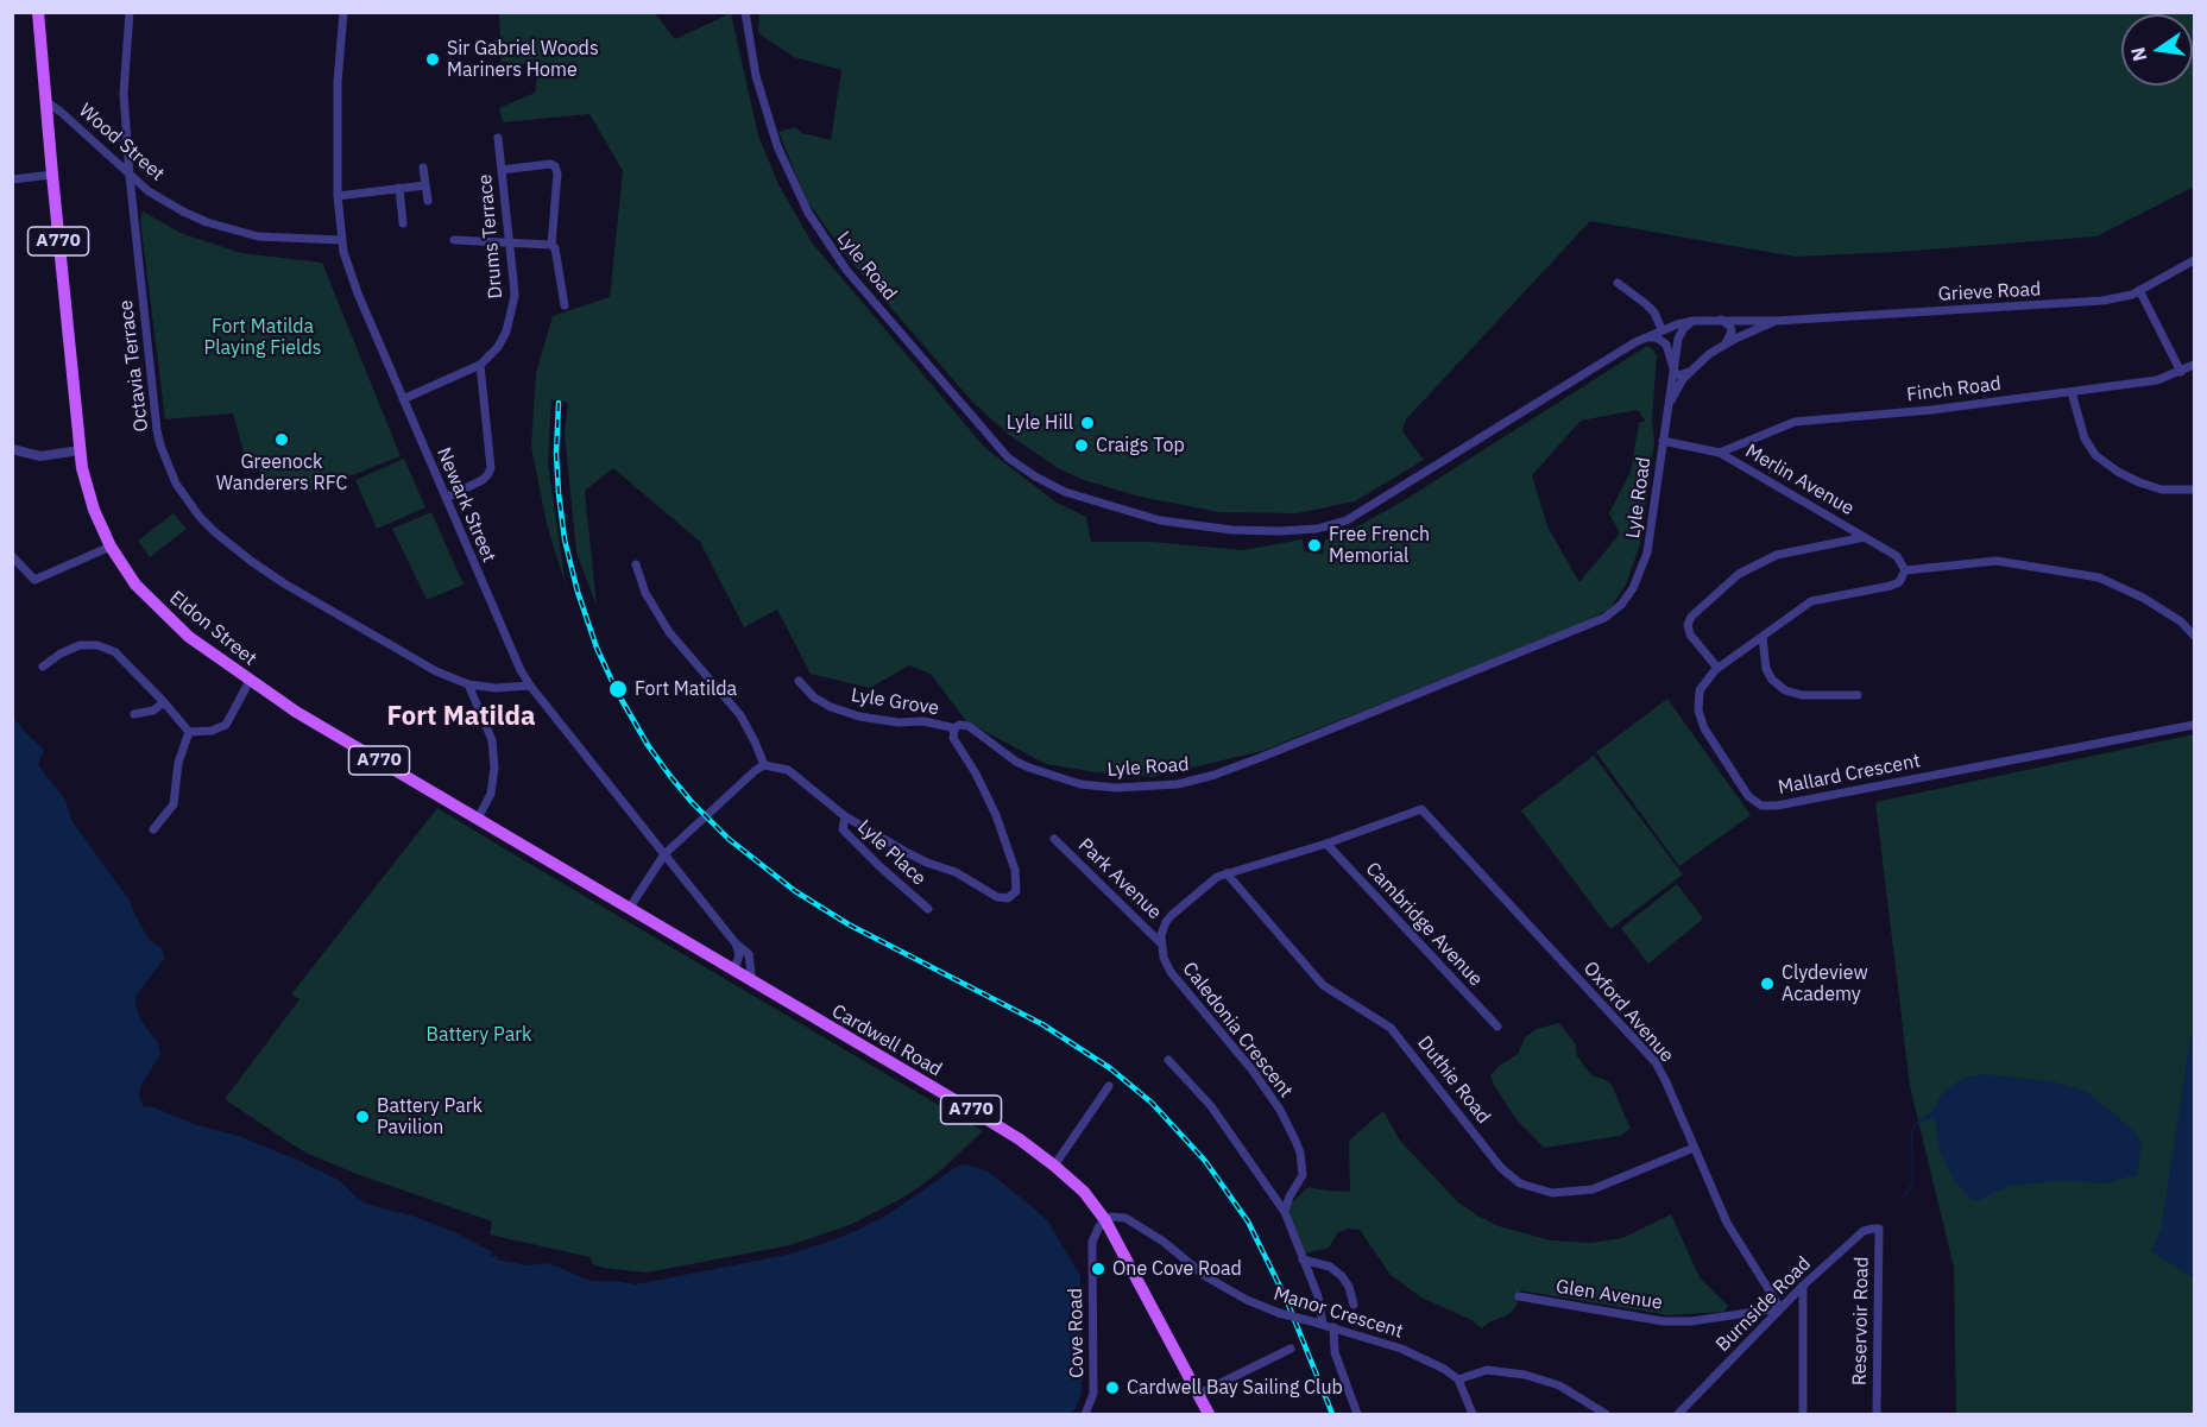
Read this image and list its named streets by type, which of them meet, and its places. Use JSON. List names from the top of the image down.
{
  "streets": {
    "main road": ["A770", "Eldon Street", "Cardwell Road"],
    "street": [
      "Wood Street",
      "Drums Terrace",
      "Lyle Road",
      "Grieve Road",
      "Octavia Terrace",
      "Finch Road",
      "Merlin Avenue",
      "Newark Street",
      "Lyle Grove",
      "Mallard Crescent",
      "Lyle Place",
      "Park Avenue",
      "Cambridge Avenue",
      "Oxford Avenue",
      "Caledonia Crescent",
      "Duthie Road",
      "Glen Avenue",
      "Burnside Road",
      "Manor Crescent",
      "Reservoir Road",
      "Cove Road"
    ]
  },
  "crossings": [
    ["Wood Street", "Octavia Terrace"],
    ["Wood Street", "Newark Street"],
    ["Wood Street", "Eldon Street"],
    ["Drums Terrace", "Newark Street"],
    ["Lyle Road", "Grieve Road"],
    ["Lyle Road", "Merlin Avenue"],
    ["Lyle Road", "Lyle Grove"],
    ["Octavia Terrace", "Newark Street"],
    ["Finch Road", "Merlin Avenue"],
    ["Merlin Avenue", "Mallard Crescent"],
    ["Newark Street", "Cardwell Road"],
    ["Eldon Street", "Cardwell Road"],
    ["Park Avenue", "Caledonia Crescent"],
    ["Cambridge Avenue", "Oxford Avenue"],
    ["Oxford Avenue", "Duthie Road"],
    ["Oxford Avenue", "Glen Avenue"],
    ["Oxford Avenue", "Burnside Road"],
    ["Cardwell Road", "Manor Crescent"],
    ["Cardwell Road", "Cove Road"],
    ["Glen Avenue", "Burnside Road"],
    ["Burnside Road", "Reservoir Road"],
    ["Manor Crescent", "Cove Road"]
  ],
  "districts": ["Fort Matilda"],
  "parks": ["Fort Matilda Playing Fields", "Battery Park"],
  "places": [
    "Sir Gabriel Woods Mariners Home",
    "Lyle Hill",
    "Greenock Wanderers RFC",
    "Craigs Top",
    "Free French Memorial",
    "Fort Matilda",
    "Clydeview Academy",
    "Battery Park Pavilion",
    "One Cove Road",
    "Cardwell Bay Sailing Club"
  ],
  "north": "left"
}
